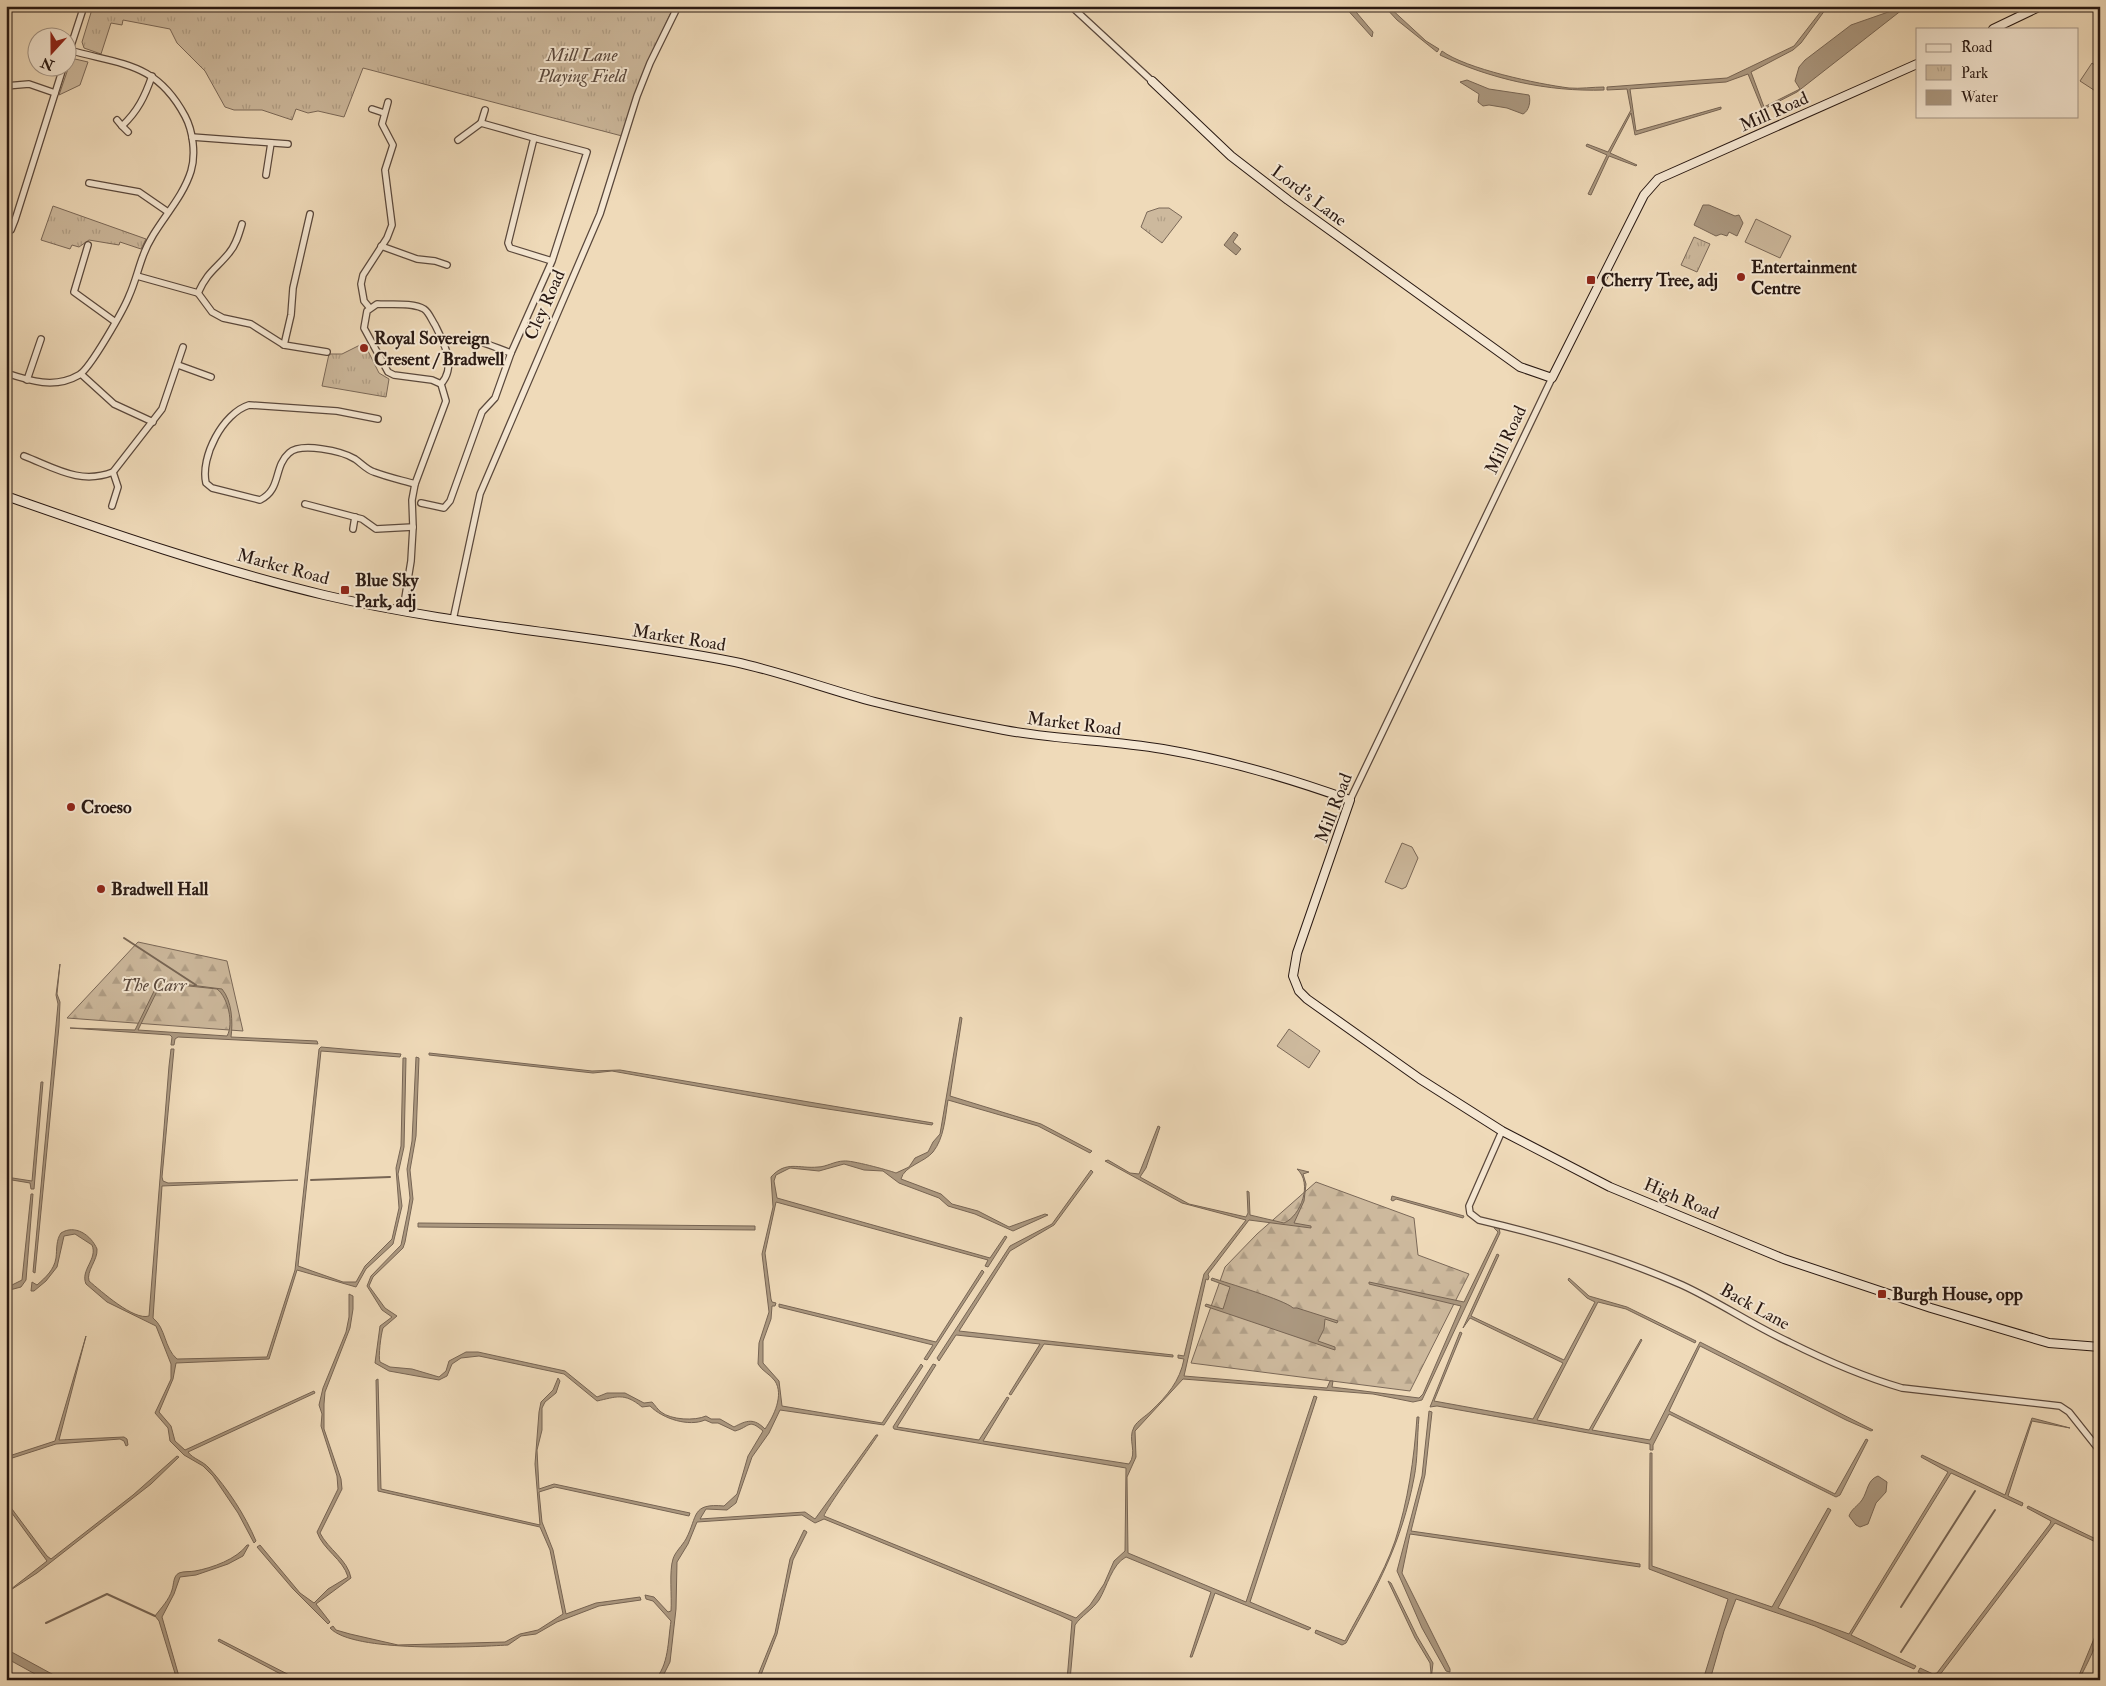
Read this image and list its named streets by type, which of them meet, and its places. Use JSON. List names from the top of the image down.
{
  "streets": {
    "street": [
      "Mill Road",
      "Lord's Lane",
      "Cley Road",
      "Market Road",
      "High Road",
      "Back Lane"
    ]
  },
  "crossings": [
    ["Mill Road", "Lord's Lane"],
    ["Mill Road", "Market Road"],
    ["Mill Road", "High Road"],
    ["Cley Road", "Market Road"],
    ["High Road", "Back Lane"]
  ],
  "parks": ["Mill Lane Playing Field", "The Carr"],
  "places": {
    "other": [
      "Entertainment Centre",
      "Royal Sovereign Cresent / Bradwell",
      "Croeso",
      "Bradwell Hall"
    ],
    "transit": ["Cherry Tree, adj", "Blue Sky Park, adj", "Burgh House, opp"]
  },
  "legend": ["Road", "Park", "Water"],
  "north": "bottom"
}
